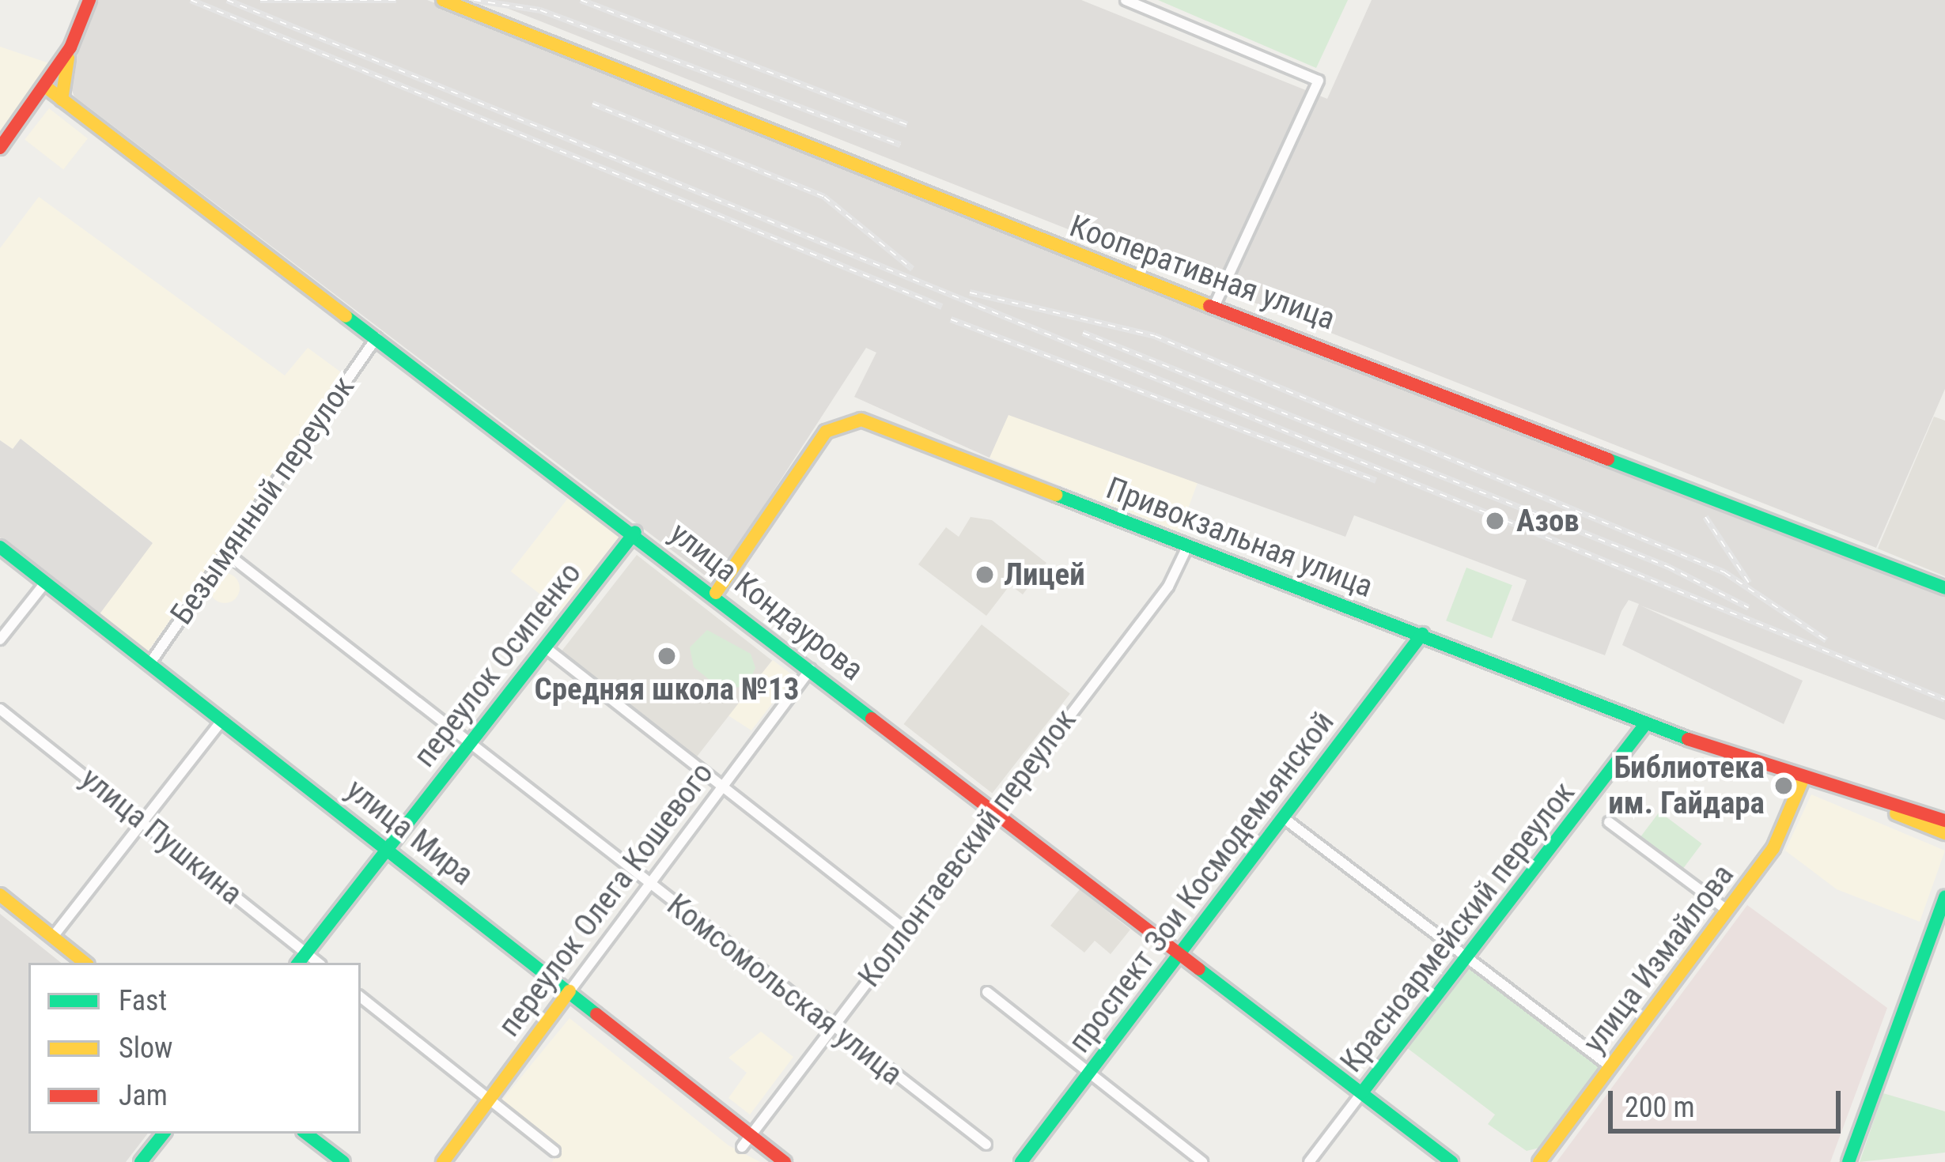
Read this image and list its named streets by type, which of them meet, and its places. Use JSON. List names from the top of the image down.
{
  "streets": {
    "street": [
      "Кооперативная улица",
      "Безымянный переулок",
      "Привокзальная улица",
      "улица Кондаурова",
      "переулок Осипенко",
      "улица Мира",
      "улица Пушкина",
      "Коллонтаевский переулок",
      "проспект Зои Космодемьянской",
      "переулок Олега Кошевого",
      "Красноармейский переулок",
      "улица Измайлова",
      "Комсомольская улица"
    ]
  },
  "crossings": [
    ["Безымянный переулок", "улица Кондаурова"],
    ["Безымянный переулок", "улица Мира"],
    ["Безымянный переулок", "Комсомольская улица"],
    ["Привокзальная улица", "улица Кондаурова"],
    ["Привокзальная улица", "Коллонтаевский переулок"],
    ["Привокзальная улица", "проспект Зои Космодемьянской"],
    ["Привокзальная улица", "Красноармейский переулок"],
    ["Привокзальная улица", "улица Измайлова"],
    ["улица Кондаурова", "переулок Осипенко"],
    ["улица Кондаурова", "Коллонтаевский переулок"],
    ["улица Кондаурова", "проспект Зои Космодемьянской"],
    ["улица Кондаурова", "переулок Олега Кошевого"],
    ["улица Кондаурова", "Красноармейский переулок"],
    ["переулок Осипенко", "улица Мира"],
    ["переулок Осипенко", "улица Пушкина"],
    ["переулок Осипенко", "Комсомольская улица"],
    ["улица Мира", "Коллонтаевский переулок"],
    ["улица Мира", "переулок Олега Кошевого"],
    ["Коллонтаевский переулок", "Комсомольская улица"],
    ["переулок Олега Кошевого", "Комсомольская улица"]
  ],
  "places": [
    "Азов",
    "Лицей",
    "Средняя школа №13",
    "Библиотека им. Гайдара"
  ],
  "legend": ["Fast", "Slow", "Jam"],
  "scale_bar": "200 m"
}
